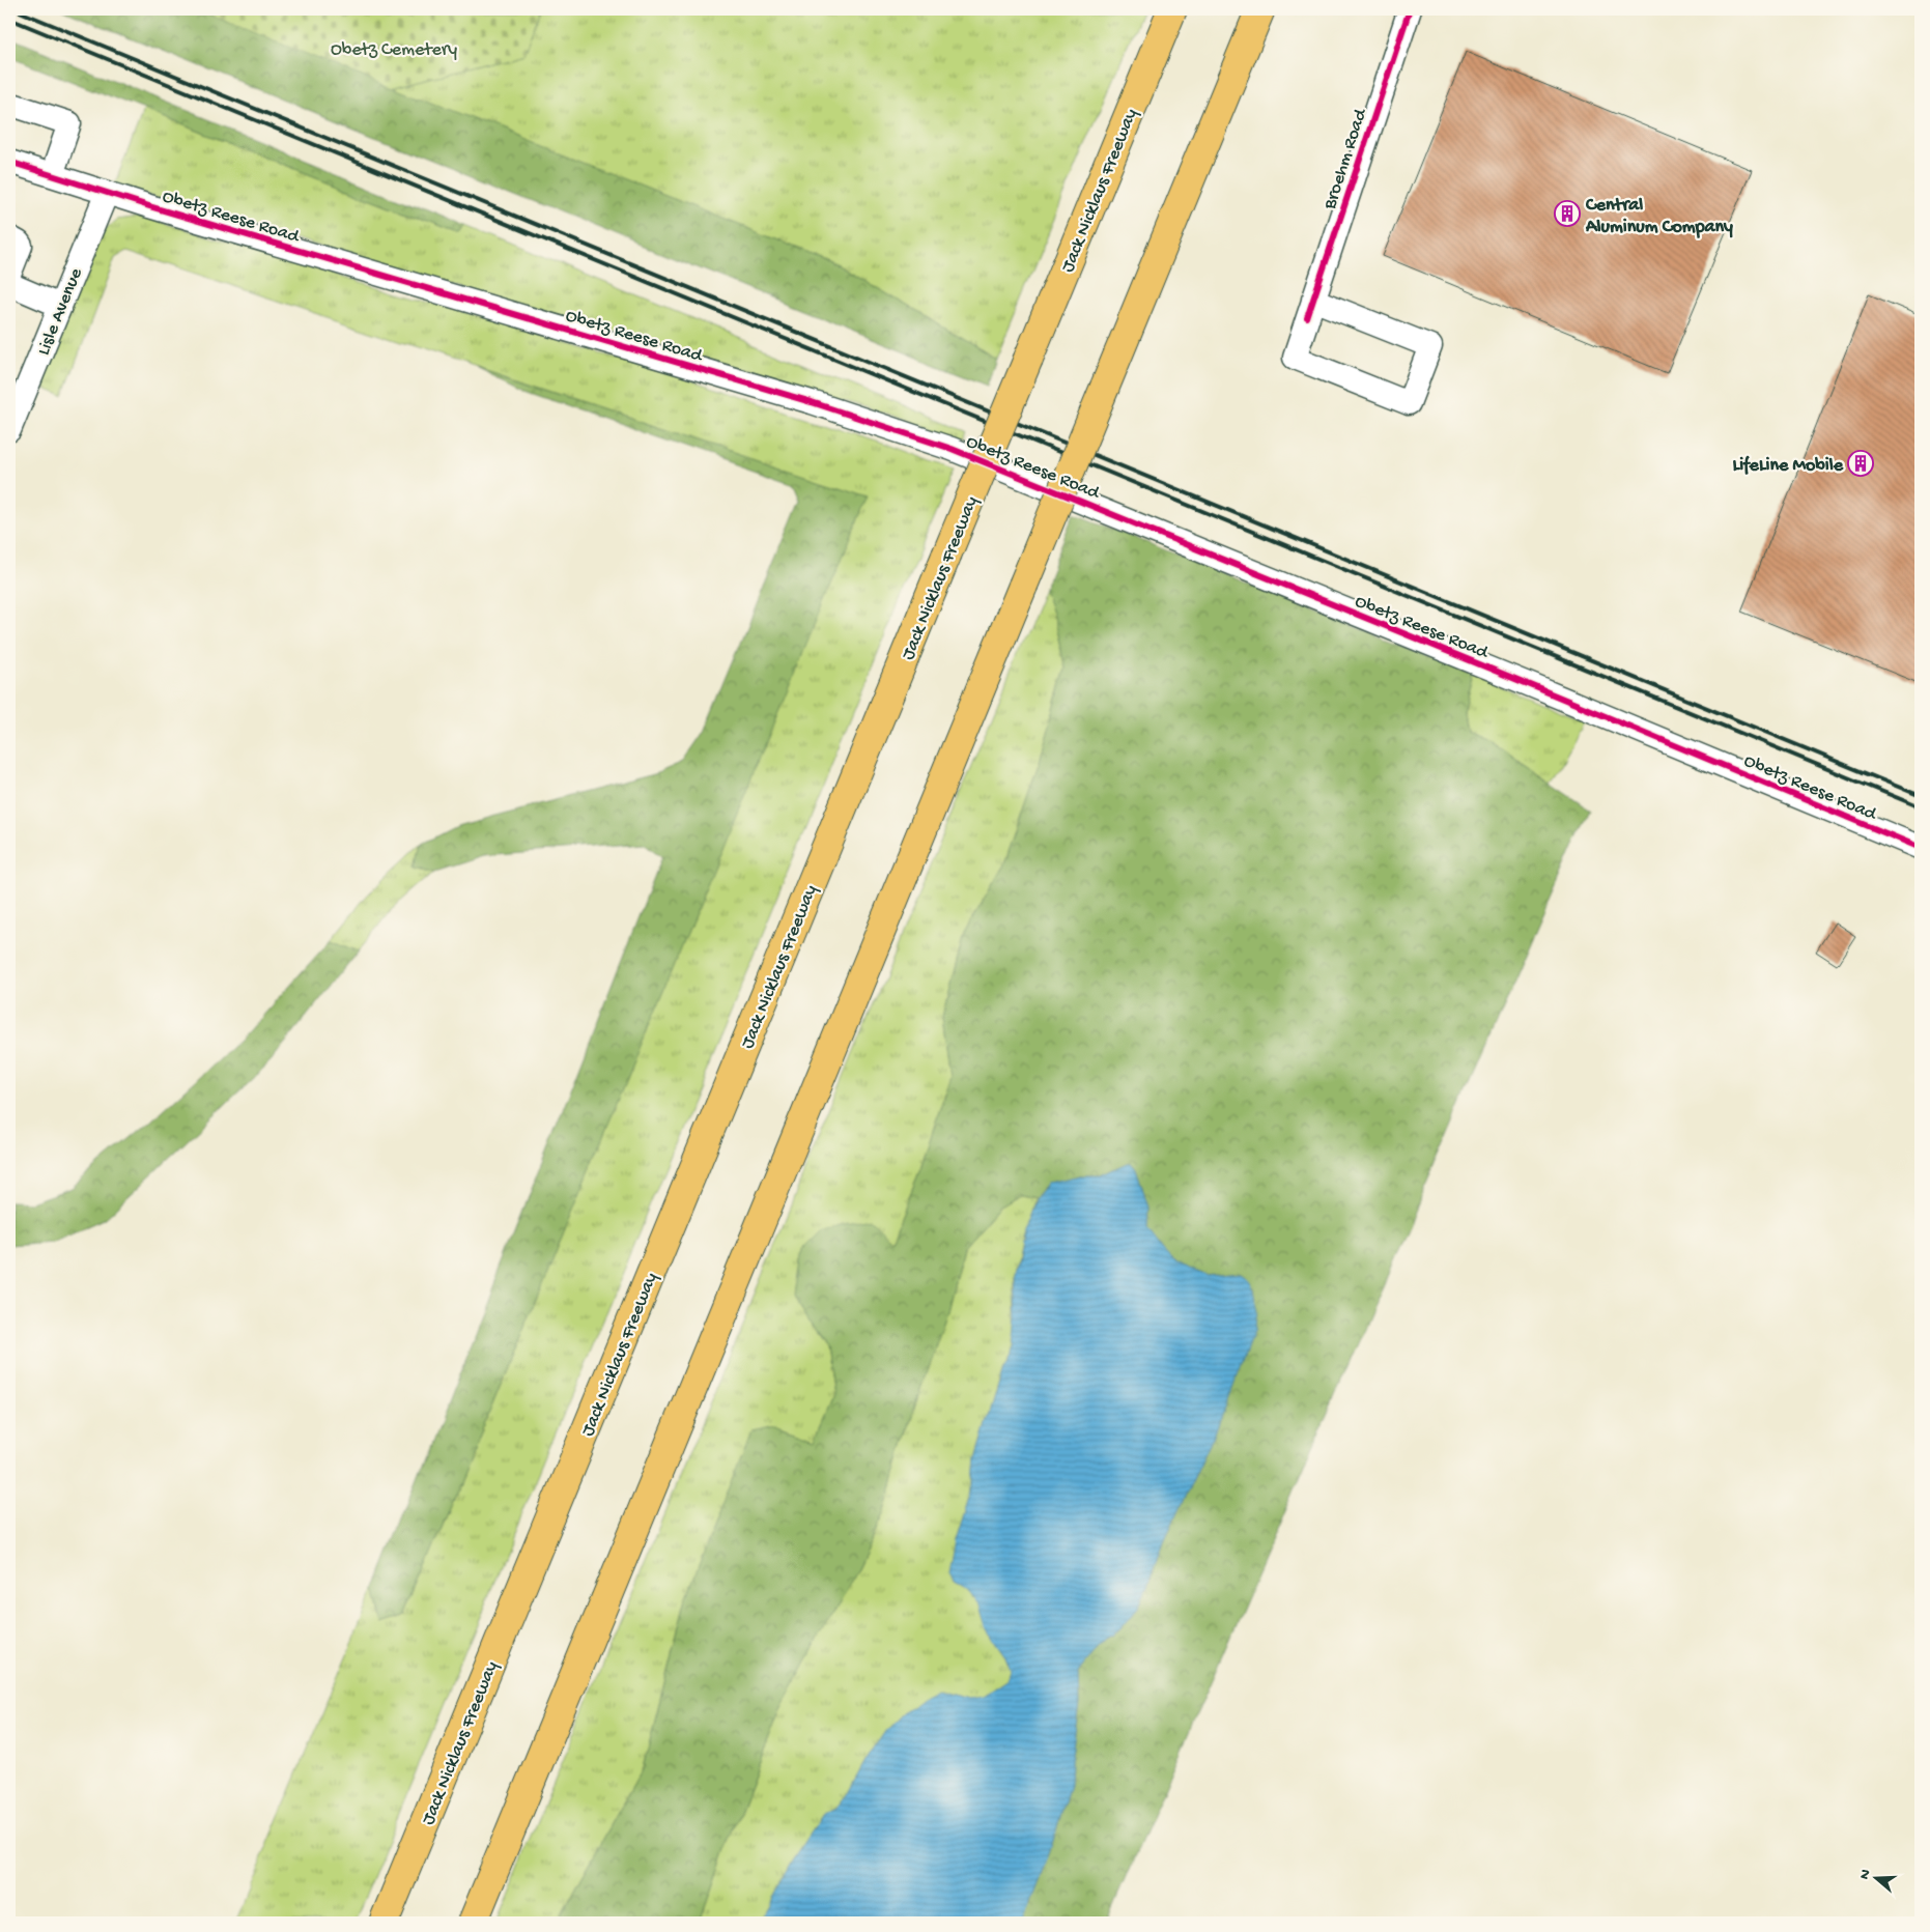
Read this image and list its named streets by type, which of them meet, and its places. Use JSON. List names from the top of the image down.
{
  "streets": {
    "highway": ["Jack Nicklaus Freeway"],
    "street": ["Broehm Road", "Obetz Reese Road", "Lisle Avenue"]
  },
  "crossings": [
    ["Obetz Reese Road", "Lisle Avenue"]
  ],
  "parks": ["Obetz Cemetery"],
  "places": {
    "building": ["Central Aluminum Company", "LifeLine Mobile"]
  },
  "north": "left"
}
